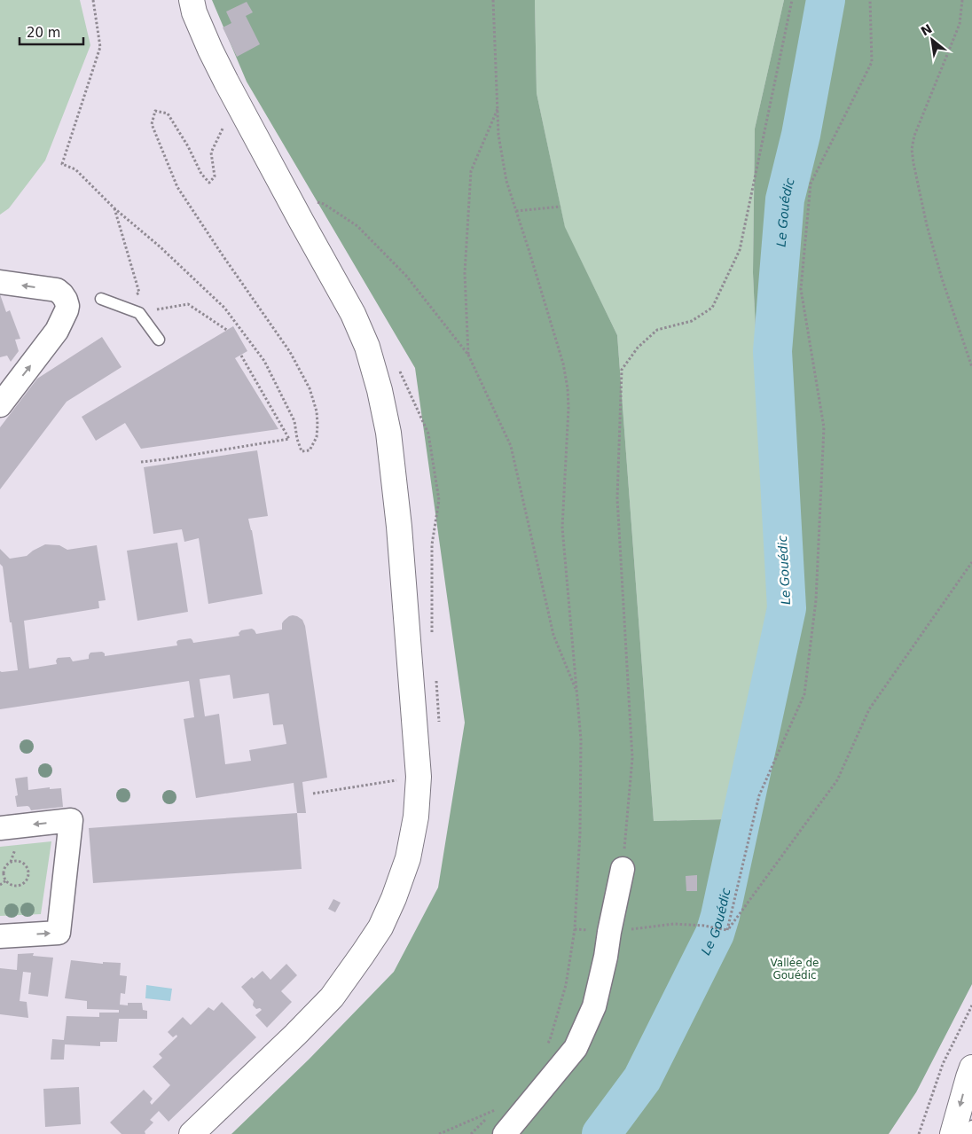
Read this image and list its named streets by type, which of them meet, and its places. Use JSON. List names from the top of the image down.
{
  "water": ["Le Gouédic"],
  "parks": ["Vallée de Gouédic"],
  "scale_bar": "20 m",
  "north": "top left"
}
